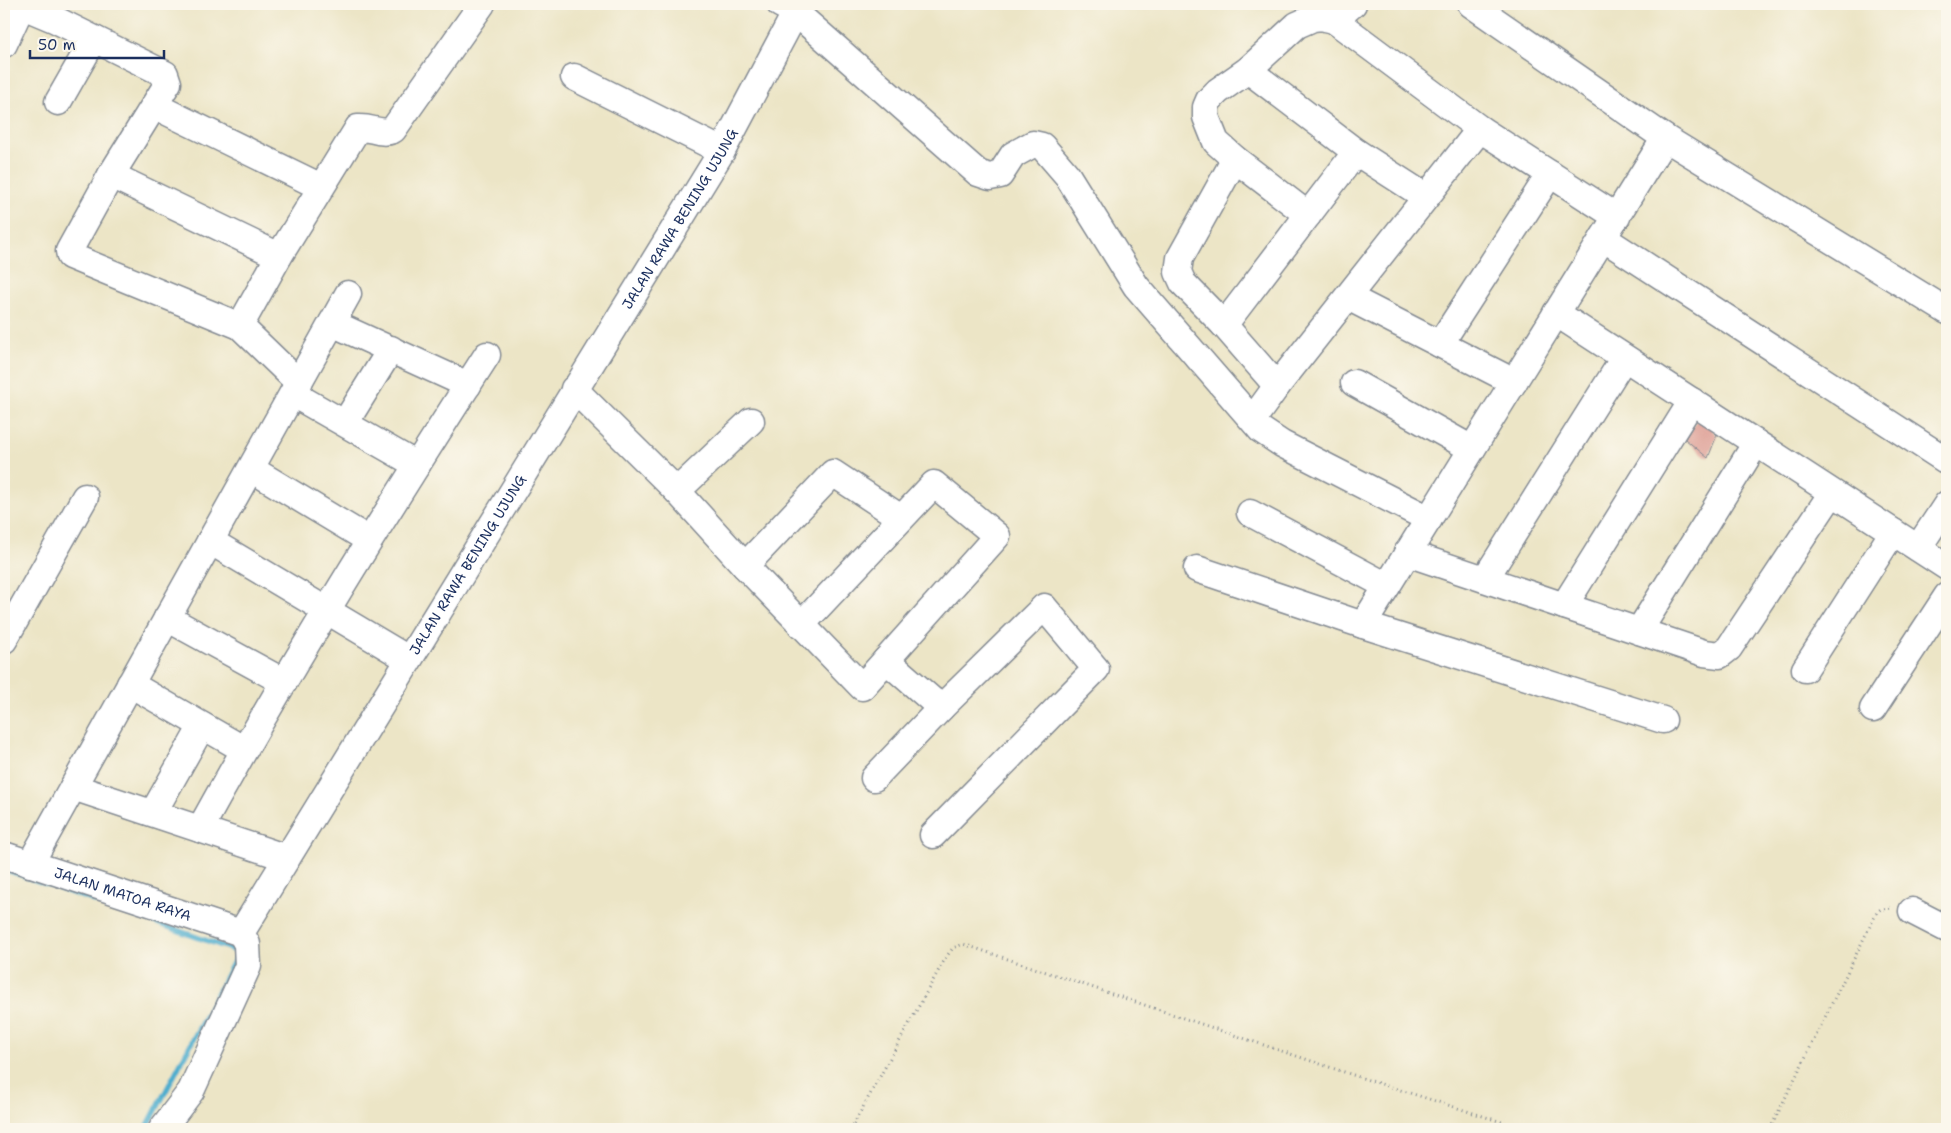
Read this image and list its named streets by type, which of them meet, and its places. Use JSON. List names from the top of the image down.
{
  "streets": {
    "street": ["JALAN RAWA BENING UJUNG", "JALAN MATOA RAYA"]
  },
  "crossings": [
    ["JALAN RAWA BENING UJUNG", "JALAN MATOA RAYA"]
  ],
  "scale_bar": "50 m"
}
